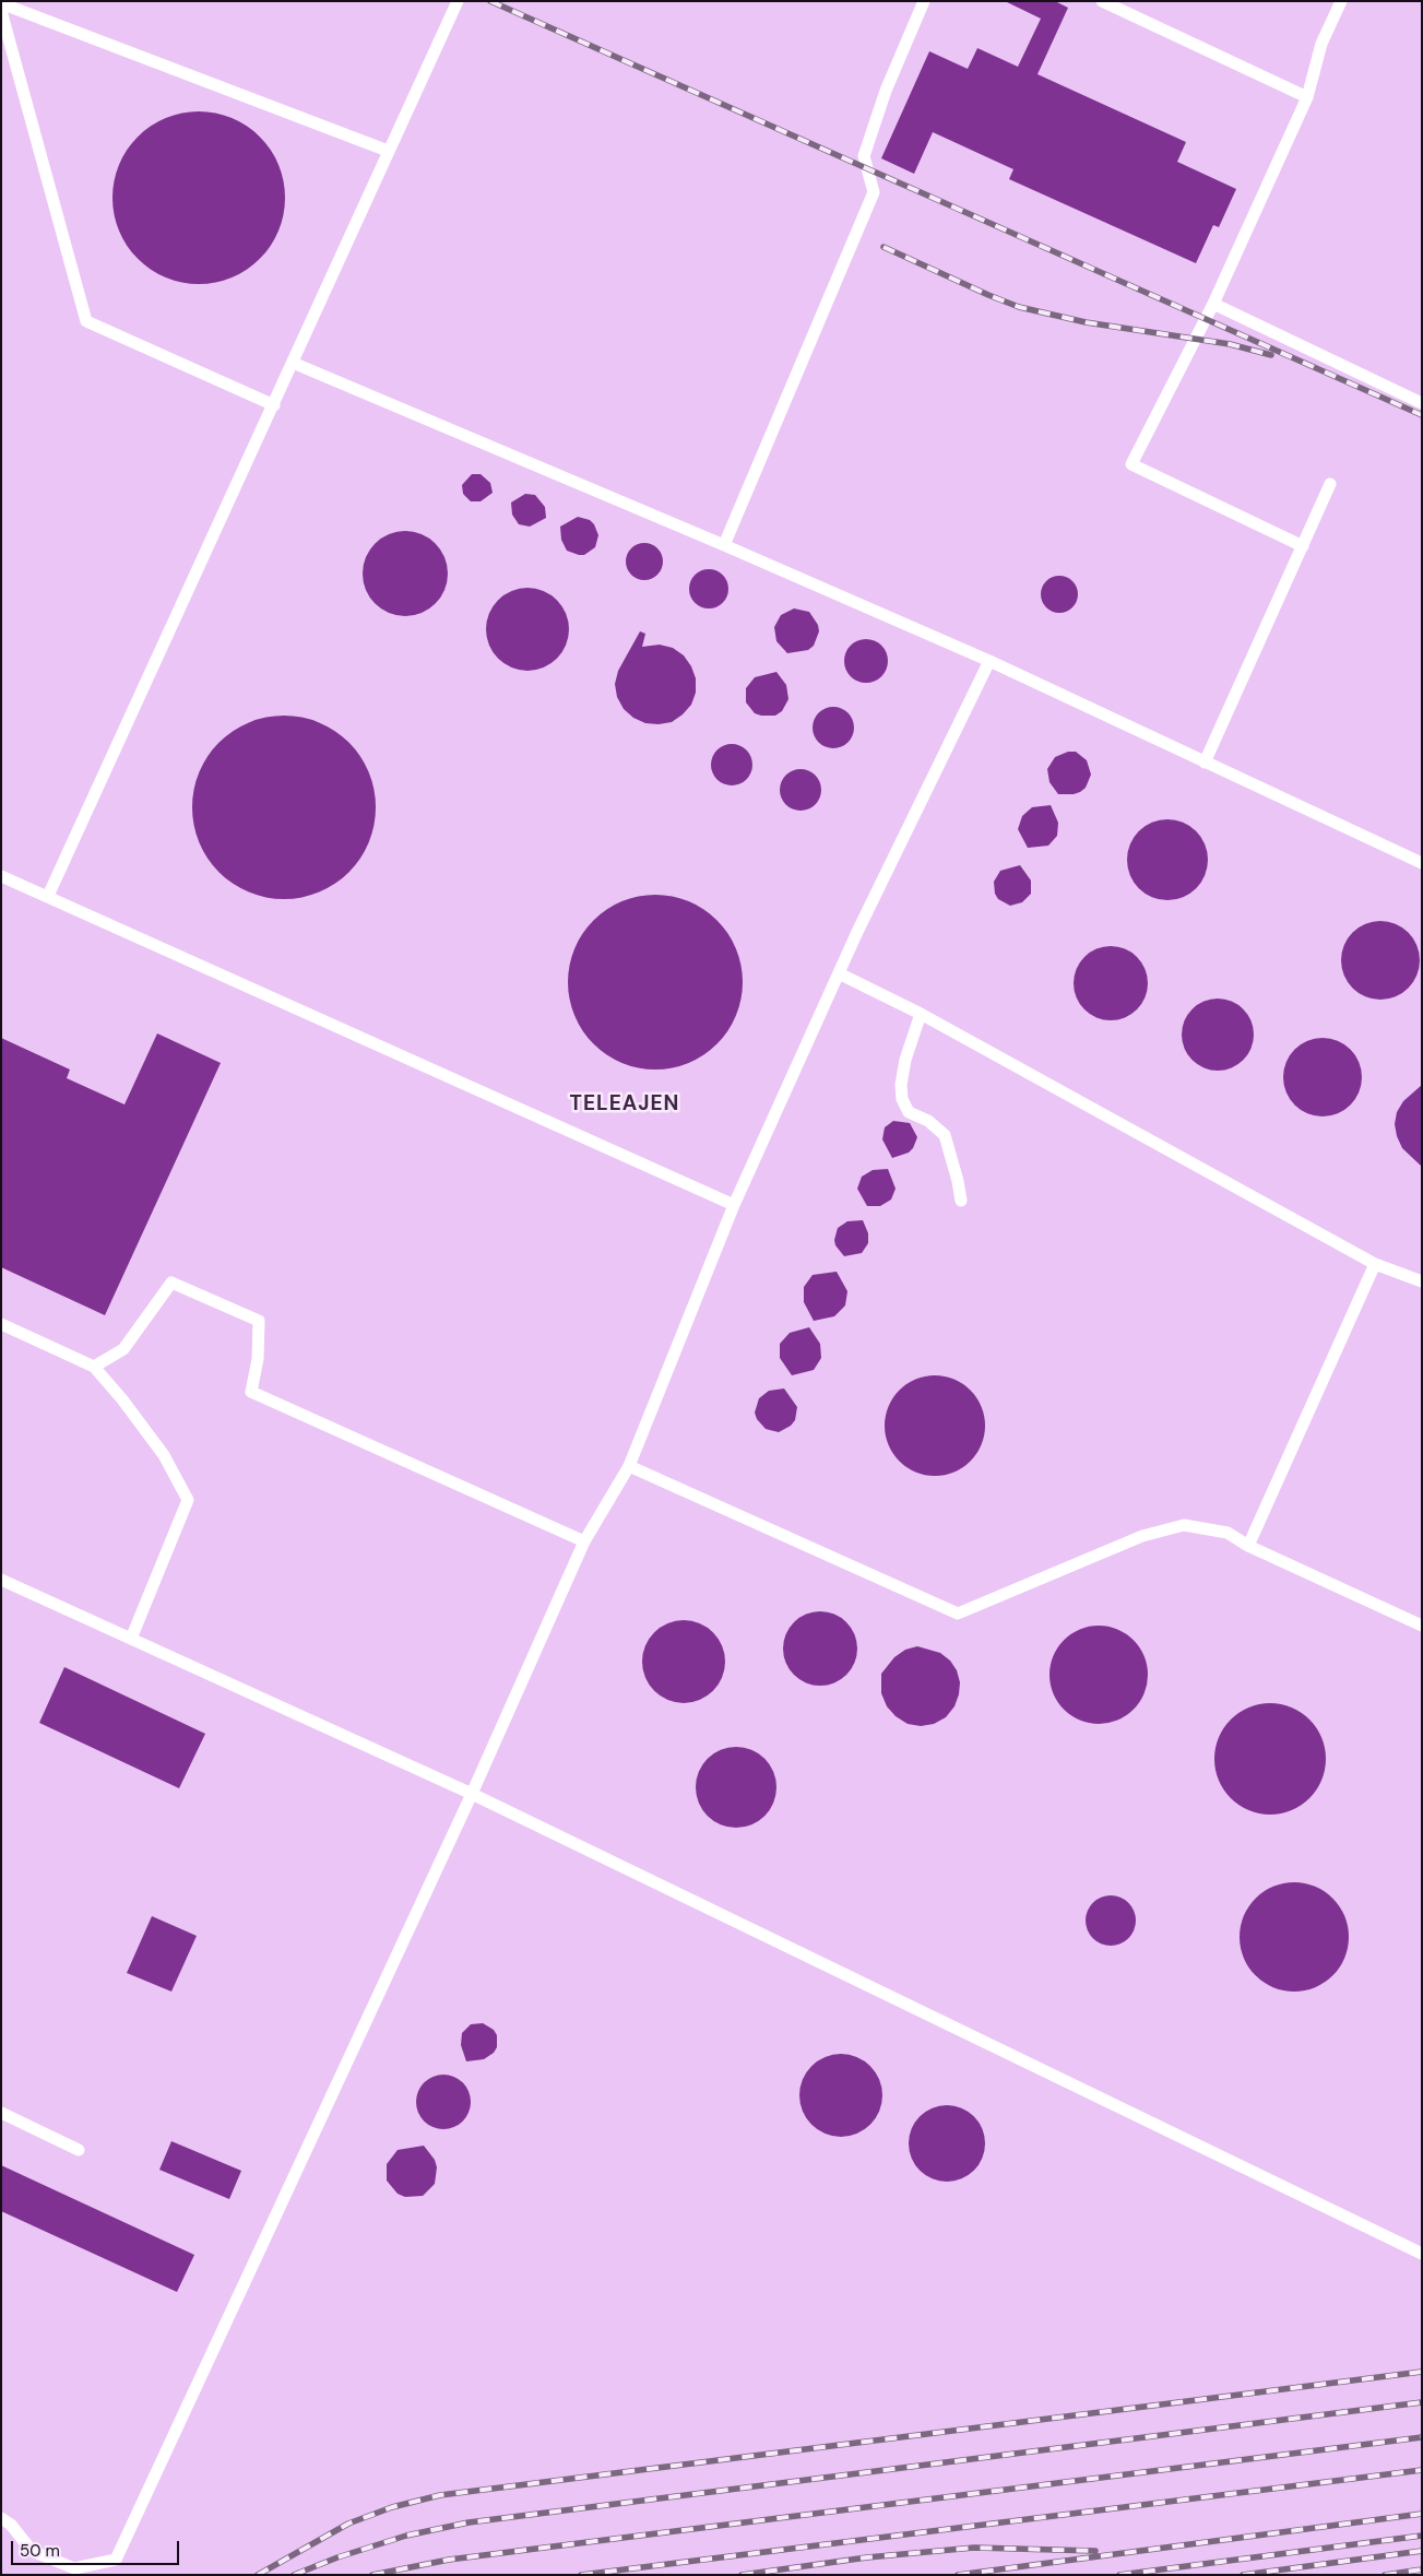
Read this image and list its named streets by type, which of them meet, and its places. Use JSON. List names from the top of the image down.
{
  "districts": ["TELEAJEN"],
  "scale_bar": "50 m"
}
